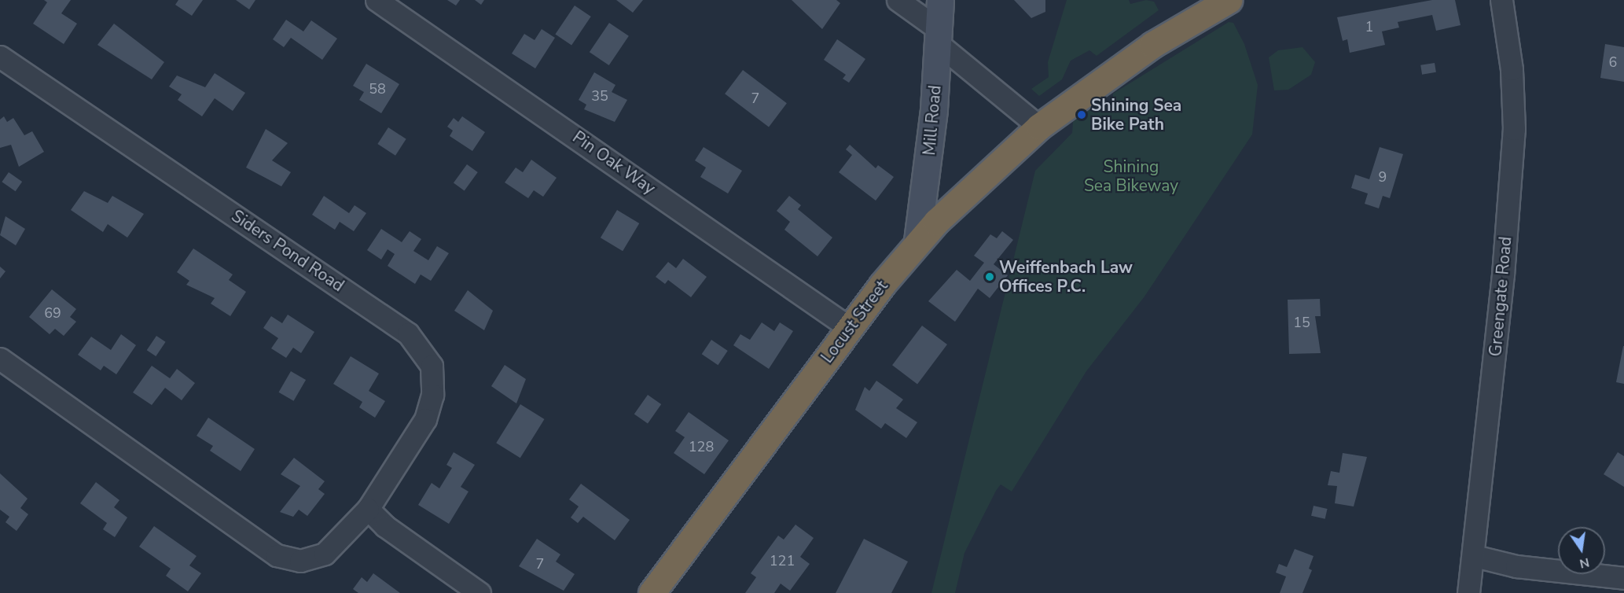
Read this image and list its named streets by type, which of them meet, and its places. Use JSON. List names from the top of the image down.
{
  "streets": {
    "highway": ["Locust Street"],
    "street": [
      "Mill Road",
      "Pin Oak Way",
      "Siders Pond Road",
      "Greengate Road"
    ]
  },
  "crossings": [
    ["Mill Road", "Locust Street"],
    ["Pin Oak Way", "Locust Street"]
  ],
  "parks": ["Shining Sea Bikeway"],
  "places": ["Shining Sea Bike Path", "Weiffenbach Law Offices P.C."],
  "house_numbers": [
    "1",
    "6",
    "58",
    "35",
    "7",
    "9",
    "69",
    "15",
    "128",
    "121",
    "7"
  ],
  "north": "bottom"
}
